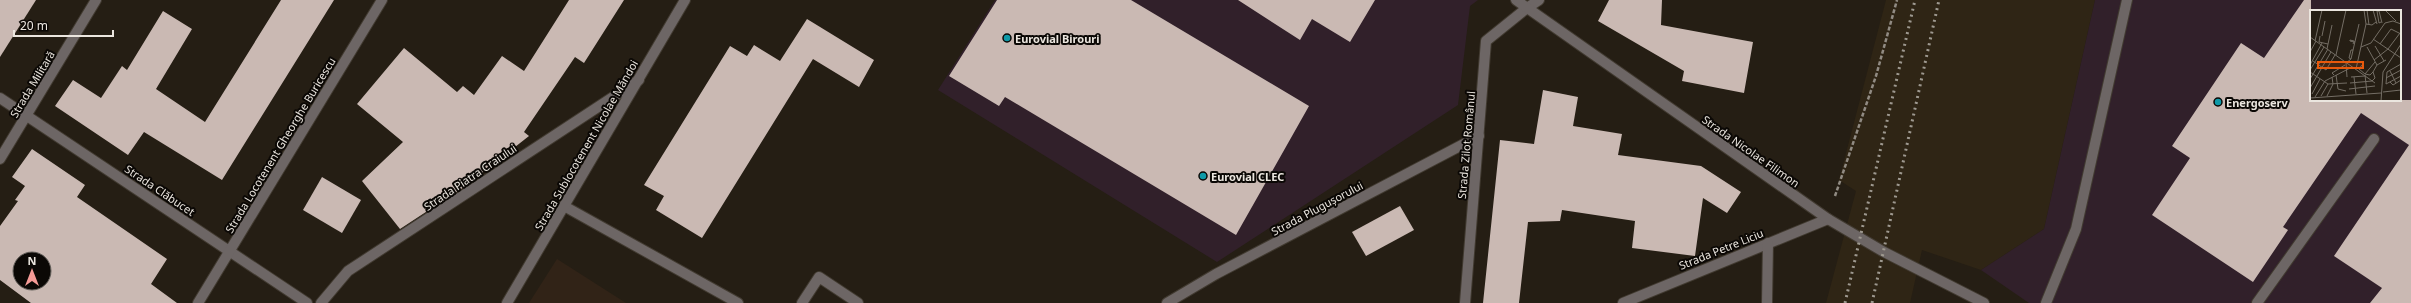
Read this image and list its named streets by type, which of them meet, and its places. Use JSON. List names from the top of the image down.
{
  "streets": {
    "street": [
      "Strada Militară",
      "Strada Locotenent Gheorghe Buricescu",
      "Strada Sublocotenent Nicolae Măndoi",
      "Strada Zilot Românul",
      "Strada Nicolae Filimon",
      "Strada Piatra Craiului",
      "Strada Clăbucet",
      "Strada Plugușorului",
      "Strada Petre Liciu"
    ]
  },
  "crossings": [
    ["Strada Militară", "Strada Clăbucet"],
    ["Strada Locotenent Gheorghe Buricescu", "Strada Clăbucet"],
    ["Strada Sublocotenent Nicolae Măndoi", "Strada Piatra Craiului"],
    ["Strada Zilot Românul", "Strada Nicolae Filimon"],
    ["Strada Zilot Românul", "Strada Plugușorului"],
    ["Strada Nicolae Filimon", "Strada Petre Liciu"]
  ],
  "places": ["Eurovial Birouri", "Energoserv", "Eurovial CLEC"],
  "scale_bar": "20 m",
  "north": "top"
}
